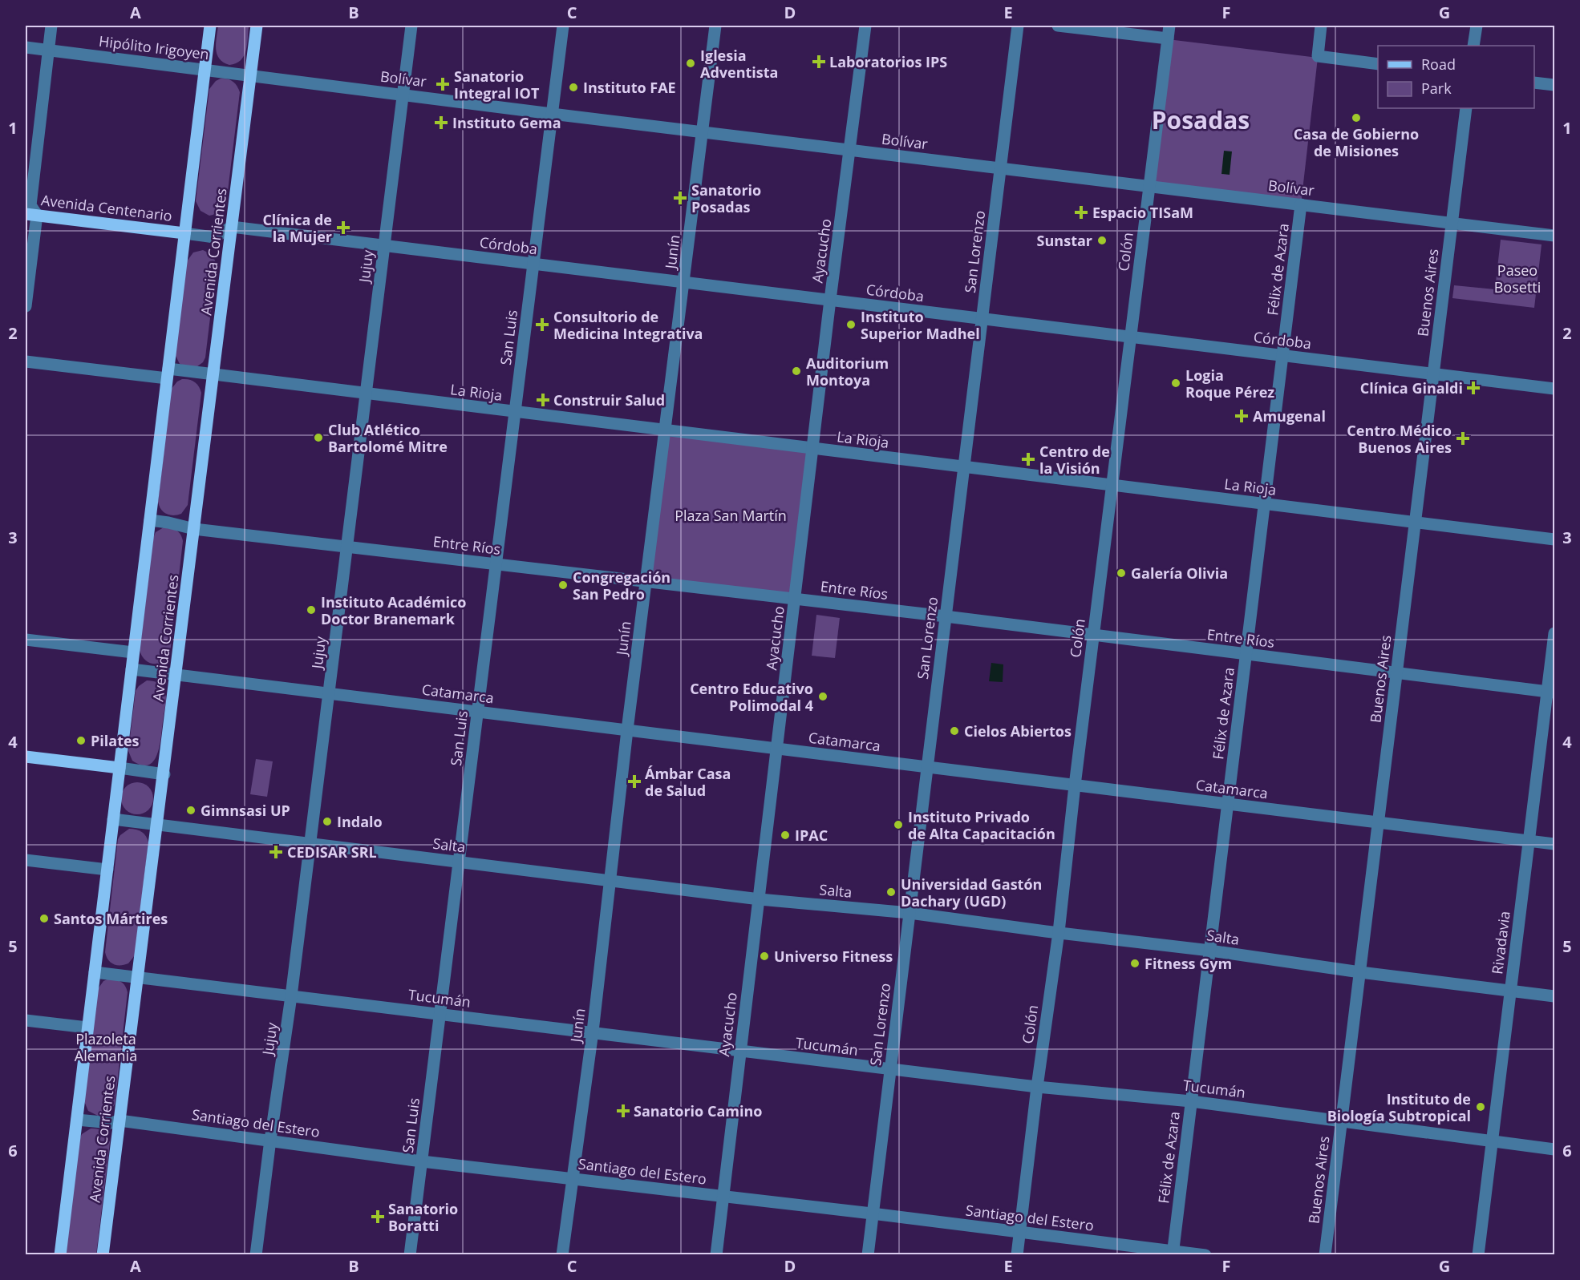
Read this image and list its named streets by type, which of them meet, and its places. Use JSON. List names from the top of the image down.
{
  "streets": {
    "main road": ["Avenida Centenario", "Avenida Corrientes"],
    "street": [
      "Hipólito Irigoyen",
      "Bolívar",
      "Córdoba",
      "Ayacucho",
      "Junín",
      "San Lorenzo",
      "Colón",
      "Jujuy",
      "Félix de Azara",
      "Buenos Aires",
      "San Luis",
      "La Rioja",
      "Entre Ríos",
      "Catamarca",
      "Salta",
      "Rivadavia",
      "Tucumán",
      "Santiago del Estero"
    ]
  },
  "crossings": [
    ["Hipólito Irigoyen", "Bolívar"],
    ["Hipólito Irigoyen", "Avenida Corrientes"],
    ["Bolívar", "Ayacucho"],
    ["Bolívar", "Avenida Corrientes"],
    ["Bolívar", "Junín"],
    ["Bolívar", "San Lorenzo"],
    ["Bolívar", "Colón"],
    ["Bolívar", "Jujuy"],
    ["Bolívar", "Félix de Azara"],
    ["Bolívar", "Buenos Aires"],
    ["Bolívar", "San Luis"],
    ["Avenida Centenario", "Avenida Corrientes"],
    ["Córdoba", "Ayacucho"],
    ["Córdoba", "Avenida Corrientes"],
    ["Córdoba", "Junín"],
    ["Córdoba", "San Lorenzo"],
    ["Córdoba", "Colón"],
    ["Córdoba", "Jujuy"],
    ["Córdoba", "Félix de Azara"],
    ["Córdoba", "Buenos Aires"],
    ["Córdoba", "San Luis"],
    ["Ayacucho", "La Rioja"],
    ["Ayacucho", "Entre Ríos"],
    ["Ayacucho", "Catamarca"],
    ["Ayacucho", "Salta"],
    ["Ayacucho", "Tucumán"],
    ["Ayacucho", "Santiago del Estero"],
    ["Avenida Corrientes", "La Rioja"],
    ["Avenida Corrientes", "Entre Ríos"],
    ["Avenida Corrientes", "Catamarca"],
    ["Avenida Corrientes", "Salta"],
    ["Avenida Corrientes", "Tucumán"],
    ["Avenida Corrientes", "Santiago del Estero"],
    ["Junín", "La Rioja"],
    ["Junín", "Entre Ríos"],
    ["Junín", "Catamarca"],
    ["Junín", "Salta"],
    ["Junín", "Tucumán"],
    ["Junín", "Santiago del Estero"],
    ["San Lorenzo", "La Rioja"],
    ["San Lorenzo", "Entre Ríos"],
    ["San Lorenzo", "Catamarca"],
    ["San Lorenzo", "Salta"],
    ["San Lorenzo", "Tucumán"],
    ["San Lorenzo", "Santiago del Estero"],
    ["Colón", "La Rioja"],
    ["Colón", "Entre Ríos"],
    ["Colón", "Catamarca"],
    ["Colón", "Salta"],
    ["Colón", "Tucumán"],
    ["Colón", "Santiago del Estero"],
    ["Jujuy", "La Rioja"],
    ["Jujuy", "Entre Ríos"],
    ["Jujuy", "Catamarca"],
    ["Jujuy", "Salta"],
    ["Jujuy", "Tucumán"],
    ["Jujuy", "Santiago del Estero"],
    ["Félix de Azara", "La Rioja"],
    ["Félix de Azara", "Entre Ríos"],
    ["Félix de Azara", "Catamarca"],
    ["Félix de Azara", "Salta"],
    ["Félix de Azara", "Tucumán"],
    ["Félix de Azara", "Santiago del Estero"],
    ["Buenos Aires", "La Rioja"],
    ["Buenos Aires", "Entre Ríos"],
    ["Buenos Aires", "Catamarca"],
    ["Buenos Aires", "Salta"],
    ["Buenos Aires", "Tucumán"],
    ["San Luis", "La Rioja"],
    ["San Luis", "Entre Ríos"],
    ["San Luis", "Catamarca"],
    ["San Luis", "Salta"],
    ["San Luis", "Tucumán"],
    ["San Luis", "Santiago del Estero"],
    ["Entre Ríos", "Rivadavia"],
    ["Catamarca", "Rivadavia"],
    ["Salta", "Rivadavia"],
    ["Rivadavia", "Tucumán"]
  ],
  "districts": ["Posadas"],
  "parks": ["Paseo Bosetti", "Plaza San Martín", "Plazoleta Alemania"],
  "places": {
    "health": [
      "Laboratorios IPS",
      "Sanatorio Integral IOT",
      "Instituto Gema",
      "Sanatorio Posadas",
      "Espacio TISaM",
      "Clínica de la Mujer",
      "Consultorio de Medicina Integrativa",
      "Clínica Ginaldi",
      "Construir Salud",
      "Amugenal",
      "Centro Médico Buenos Aires",
      "Centro de la Visión",
      "Ámbar Casa de Salud",
      "CEDISAR SRL",
      "Sanatorio Camino",
      "Sanatorio Boratti"
    ],
    "other": [
      "Iglesia Adventista",
      "Instituto FAE",
      "Casa de Gobierno de Misiones",
      "Sunstar",
      "Instituto Superior Madhel",
      "Auditorium Montoya",
      "Logia Roque Pérez",
      "Club Atlético Bartolomé Mitre",
      "Galería Olivia",
      "Congregación San Pedro",
      "Instituto Académico Doctor Branemark",
      "Centro Educativo Polimodal 4",
      "Cielos Abiertos",
      "Pilates",
      "Gimnsasi UP",
      "Indalo",
      "Instituto Privado de Alta Capacitación",
      "IPAC",
      "Universidad Gastón Dachary (UGD)",
      "Santos Mártires",
      "Universo Fitness",
      "Fitness Gym",
      "Instituto de Biología Subtropical"
    ]
  },
  "legend": ["Road", "Park"],
  "grid": {
    "columns": [
      "A",
      "B",
      "C",
      "D",
      "E",
      "F",
      "G"
    ],
    "rows": [
      "1",
      "2",
      "3",
      "4",
      "5",
      "6"
    ]
  }
}
